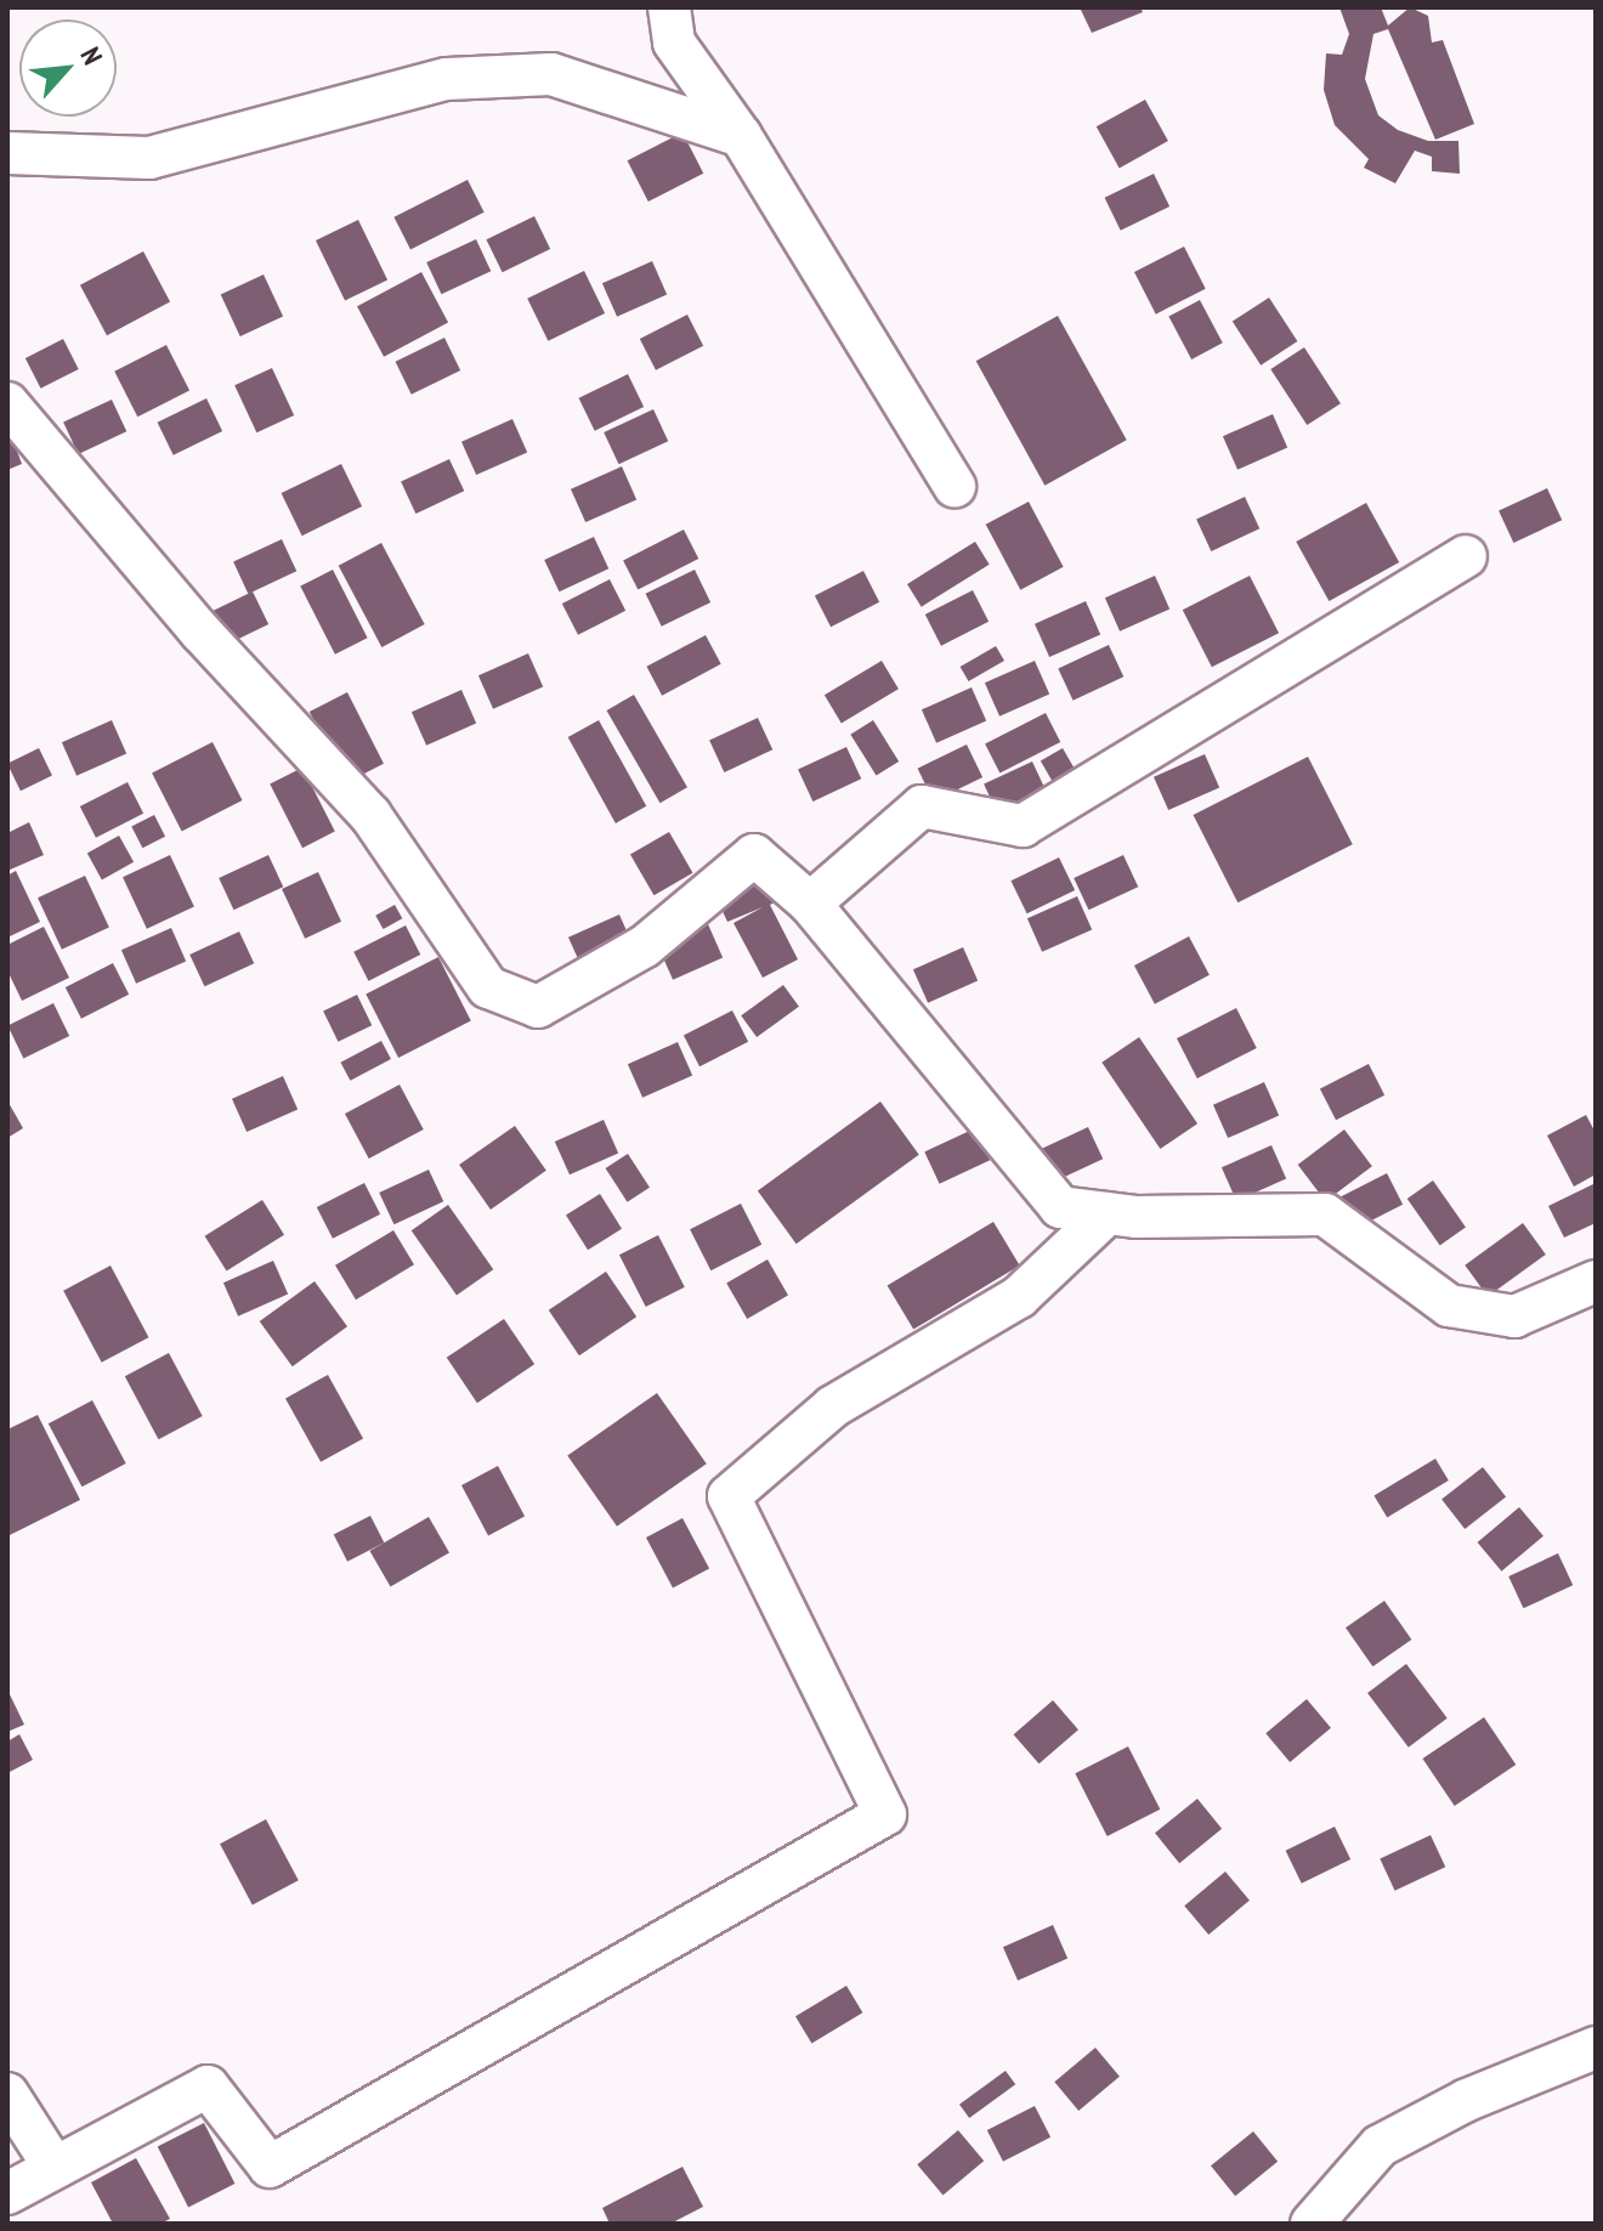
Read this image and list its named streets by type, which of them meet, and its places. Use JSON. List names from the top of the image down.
{
  "north": "top right"
}
